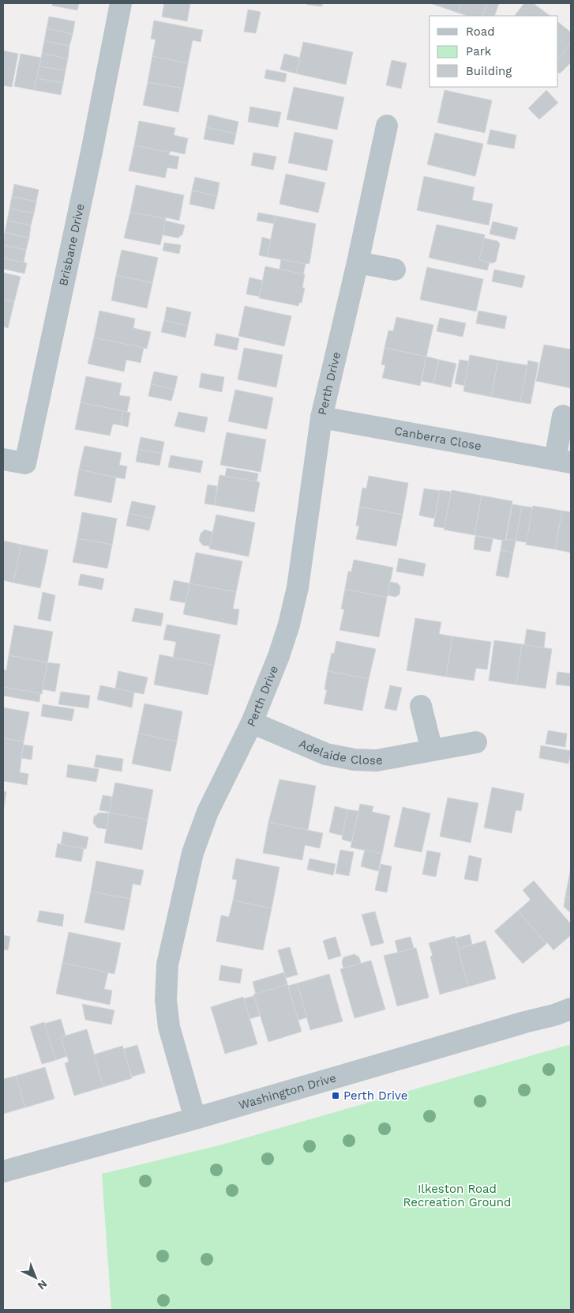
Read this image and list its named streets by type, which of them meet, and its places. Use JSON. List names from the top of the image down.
{
  "streets": {
    "street": [
      "Brisbane Drive",
      "Perth Drive",
      "Canberra Close",
      "Adelaide Close",
      "Washington Drive"
    ]
  },
  "crossings": [
    ["Perth Drive", "Canberra Close"],
    ["Perth Drive", "Adelaide Close"],
    ["Perth Drive", "Washington Drive"]
  ],
  "parks": ["Ilkeston Road Recreation Ground"],
  "places": {
    "transit": ["Perth Drive"]
  },
  "legend": ["Road", "Park", "Building"],
  "north": "bottom right"
}
